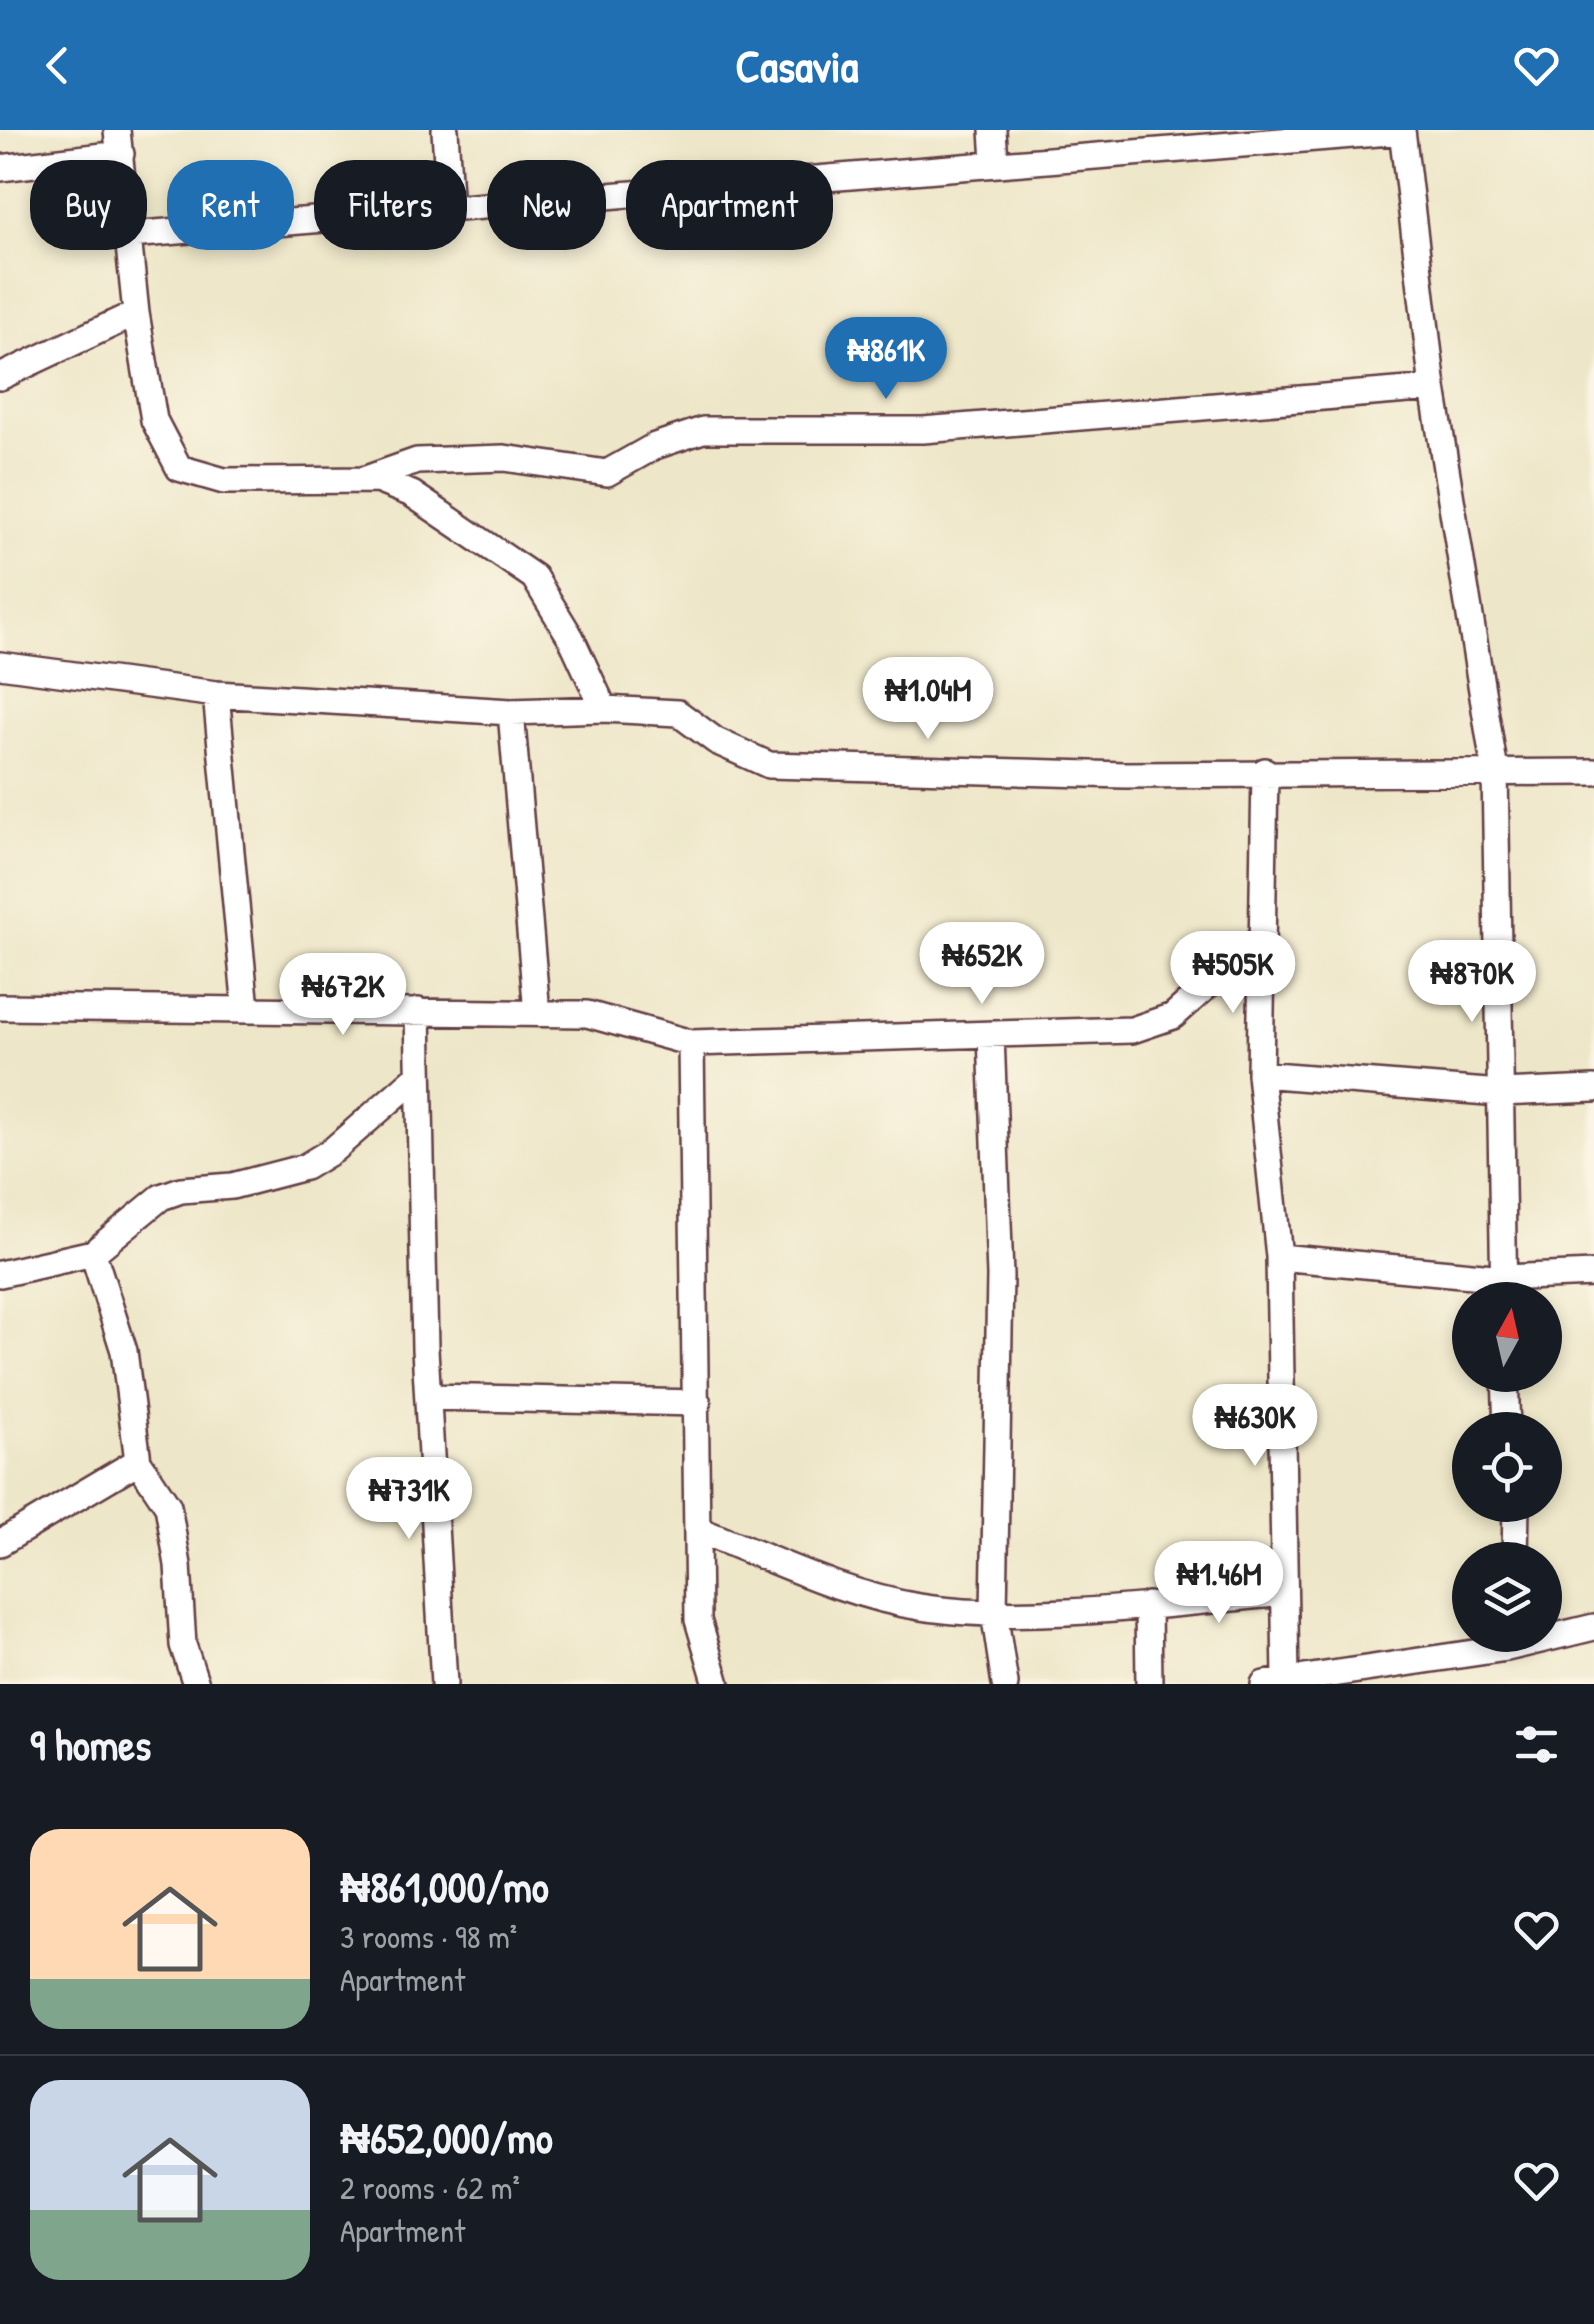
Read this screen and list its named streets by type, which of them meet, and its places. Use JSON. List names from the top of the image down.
{
  "north": "top",
  "page": {
    "header": "Casavia",
    "chip": [
      "Buy",
      "Rent",
      "Filters",
      "New",
      "Apartment"
    ],
    "price": [
      "₦861K",
      "₦1.04M",
      "₦652K",
      "₦505K",
      "₦870K",
      "₦672K",
      "₦630K",
      "₦731K",
      "₦1.46M"
    ],
    "heading": "9 homes",
    "list": [
      {
        "name": "₦861,000/mo",
        "note": "3 rooms · 98 m² · Apartment"
      },
      {
        "name": "₦652,000/mo",
        "note": "2 rooms · 62 m² · Apartment"
      }
    ]
  }
}
